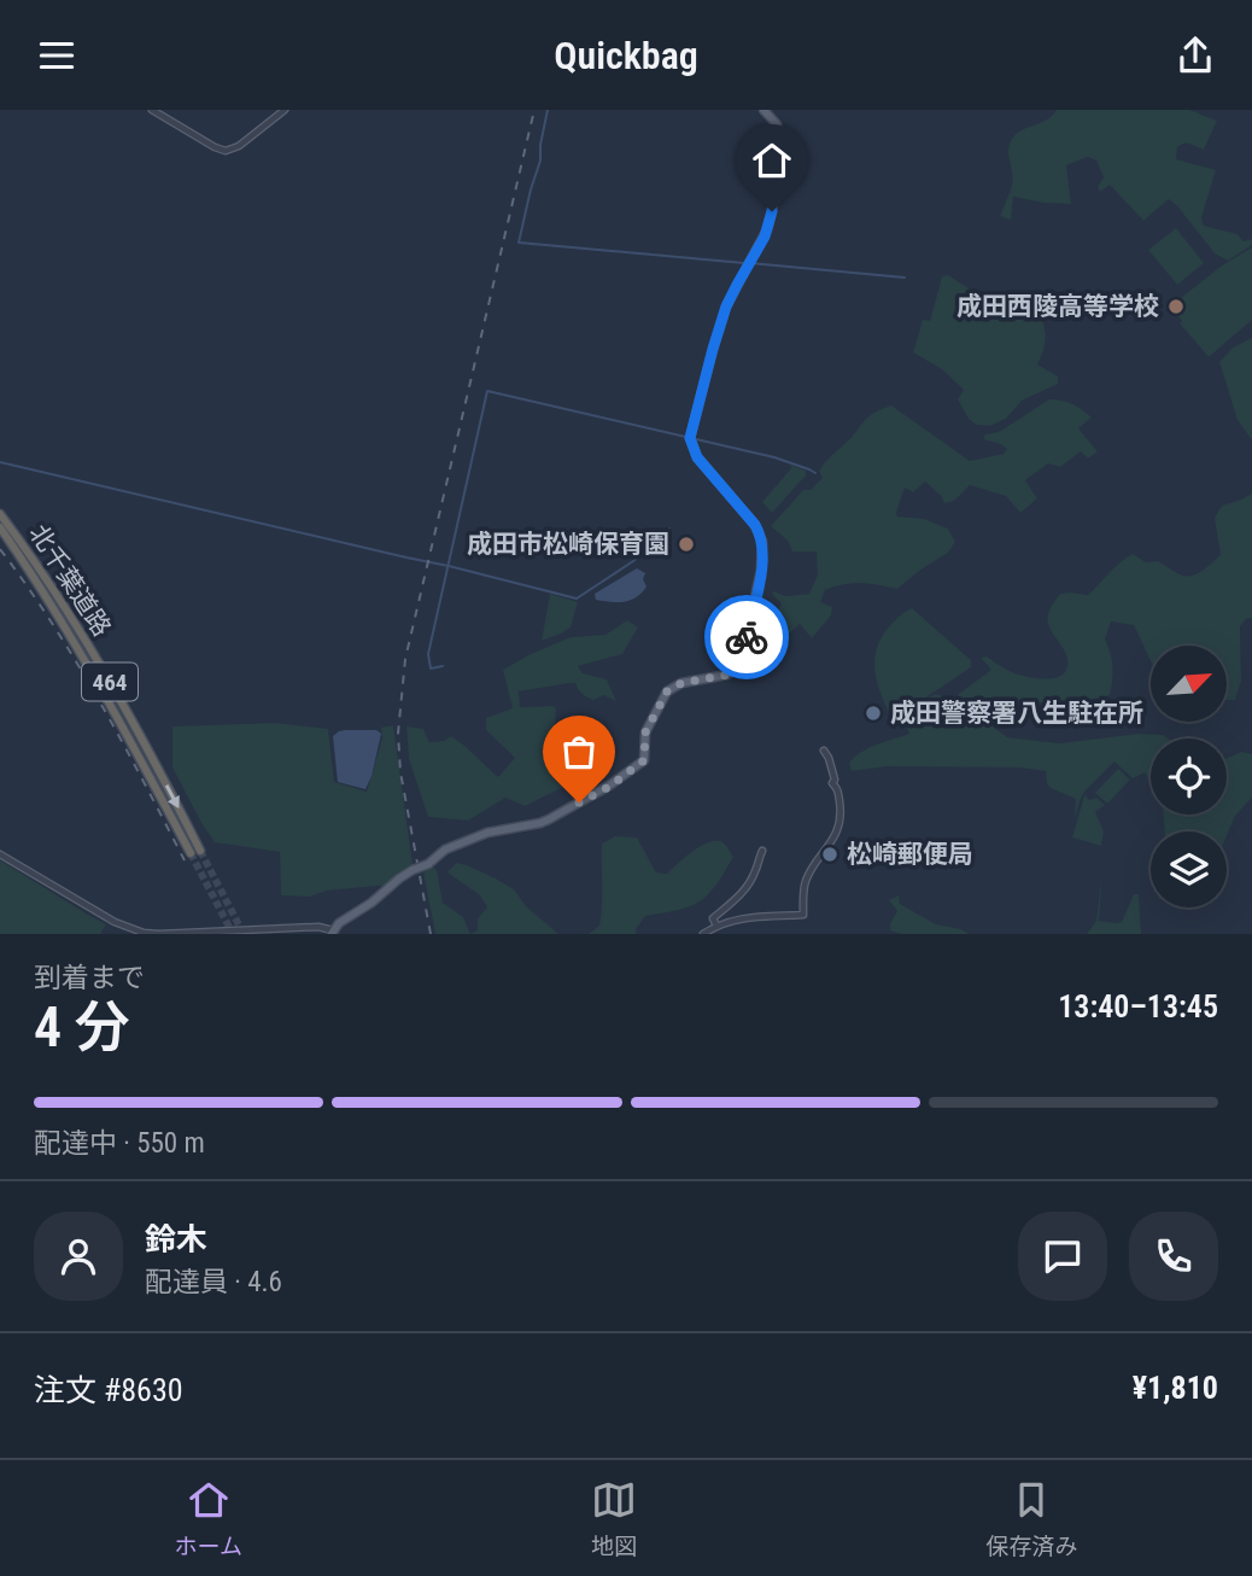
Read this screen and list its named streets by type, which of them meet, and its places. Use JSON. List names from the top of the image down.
{
  "streets": {
    "highway": ["北千葉道路", "464"]
  },
  "places": [
    "成田西陵高等学校",
    "成田市松崎保育園",
    "成田警察署八生駐在所",
    "松崎郵便局"
  ],
  "north": "top right",
  "page": {
    "header": "Quickbag",
    "heading": ["4 分", "到着まで", "13:40–13:45"],
    "panel": [
      "鈴木",
      "配達員 · 4.6",
      "注文 #8630",
      "¥1,810"
    ],
    "bar": "配達中 · 550 m",
    "tabs": ["ホーム", "地図", "保存済み"]
  }
}
